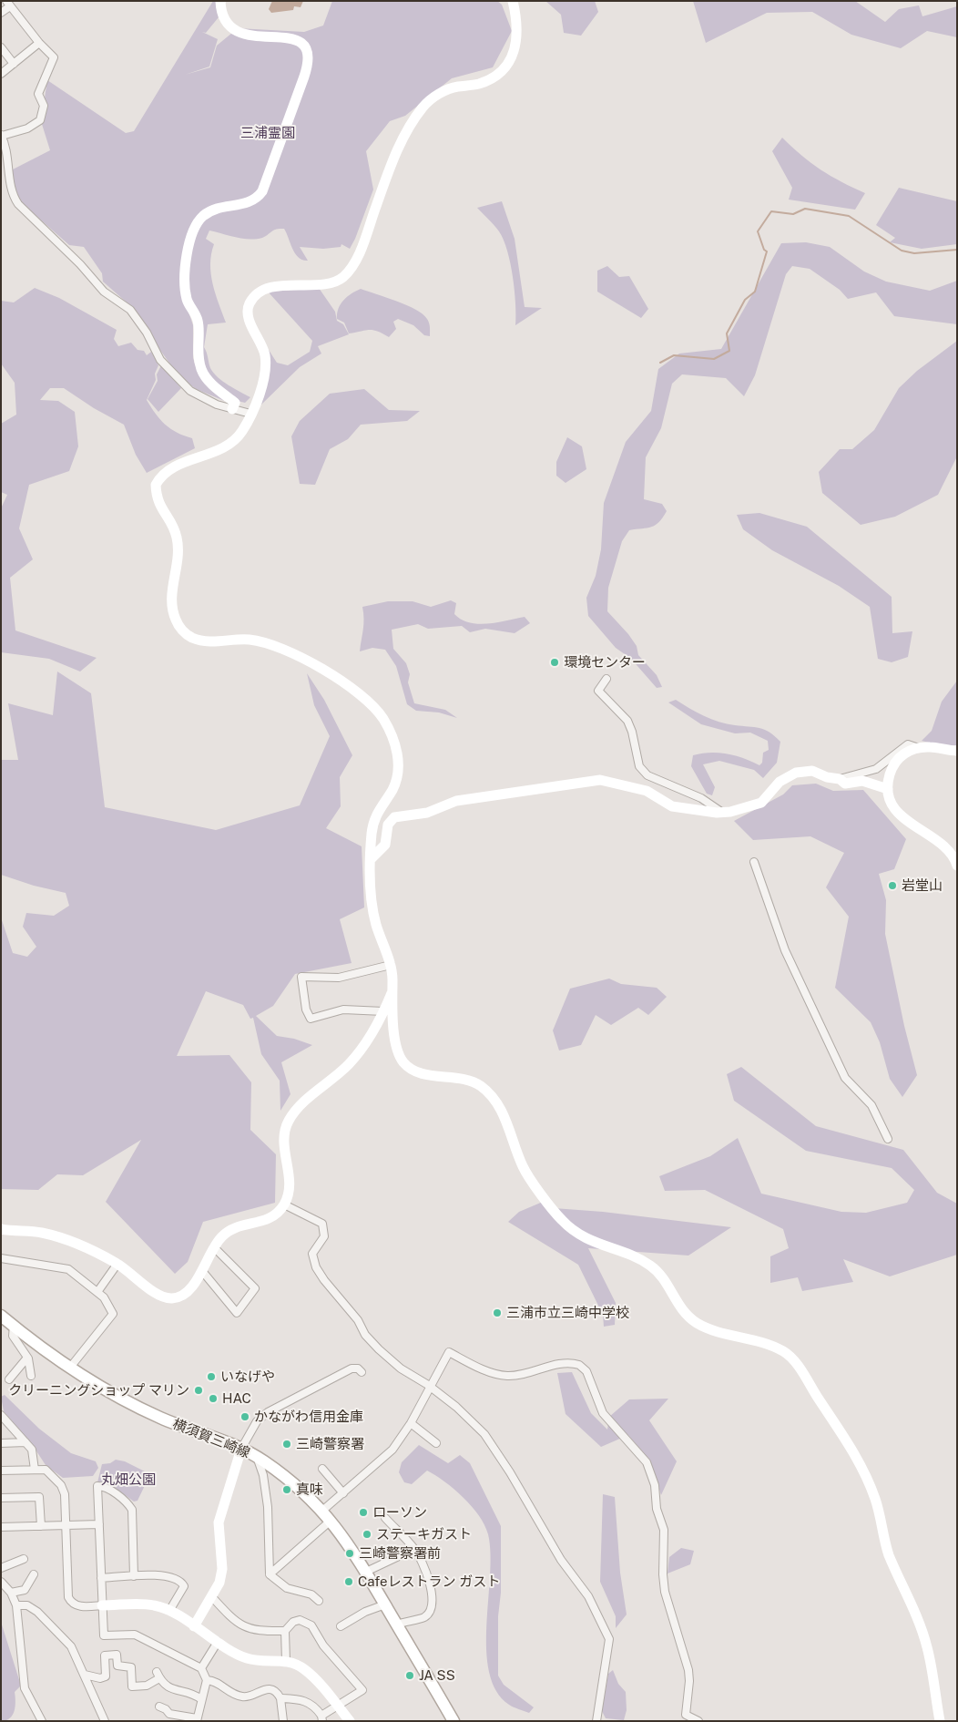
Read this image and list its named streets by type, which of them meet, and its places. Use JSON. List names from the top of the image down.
{
  "streets": {
    "main road": ["横須賀三崎線"]
  },
  "parks": ["三浦霊園", "丸畑公園"],
  "places": [
    "環境センター",
    "岩堂山",
    "三浦市立三崎中学校",
    "いなげや",
    "クリーニングショップ マリン",
    "HAC",
    "かながわ信用金庫",
    "三崎警察署",
    "真味",
    "ローソン",
    "ステーキガスト",
    "三崎警察署前",
    "Cafeレストラン ガスト",
    "JA SS"
  ]
}
